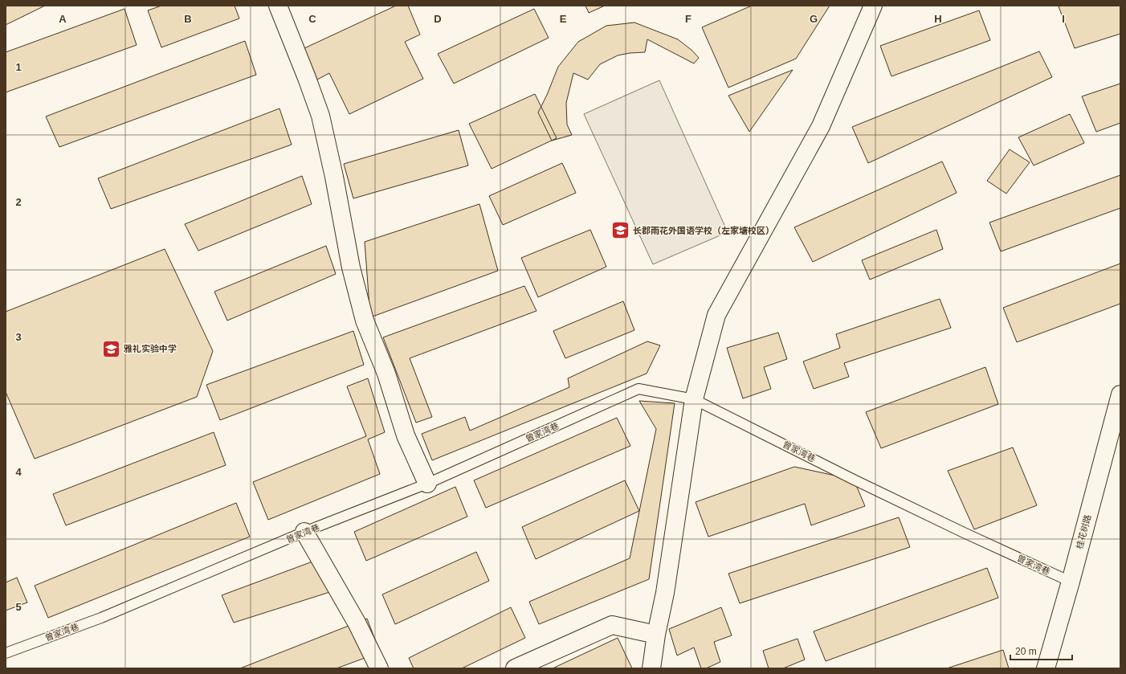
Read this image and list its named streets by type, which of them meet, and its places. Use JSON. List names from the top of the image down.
{
  "streets": {
    "street": ["桂花树路"],
    "lane": ["曾家湾巷"]
  },
  "crossings": [
    ["曾家湾巷", "桂花树路"]
  ],
  "places": {
    "school or university": ["长郡雨花外国语学校（左家塘校区）", "雅礼实验中学"]
  },
  "scale_bar": "20 m",
  "grid": {
    "columns": [
      "A",
      "B",
      "C",
      "D",
      "E",
      "F",
      "G",
      "H",
      "I"
    ],
    "rows": [
      "1",
      "2",
      "3",
      "4",
      "5"
    ]
  }
}
